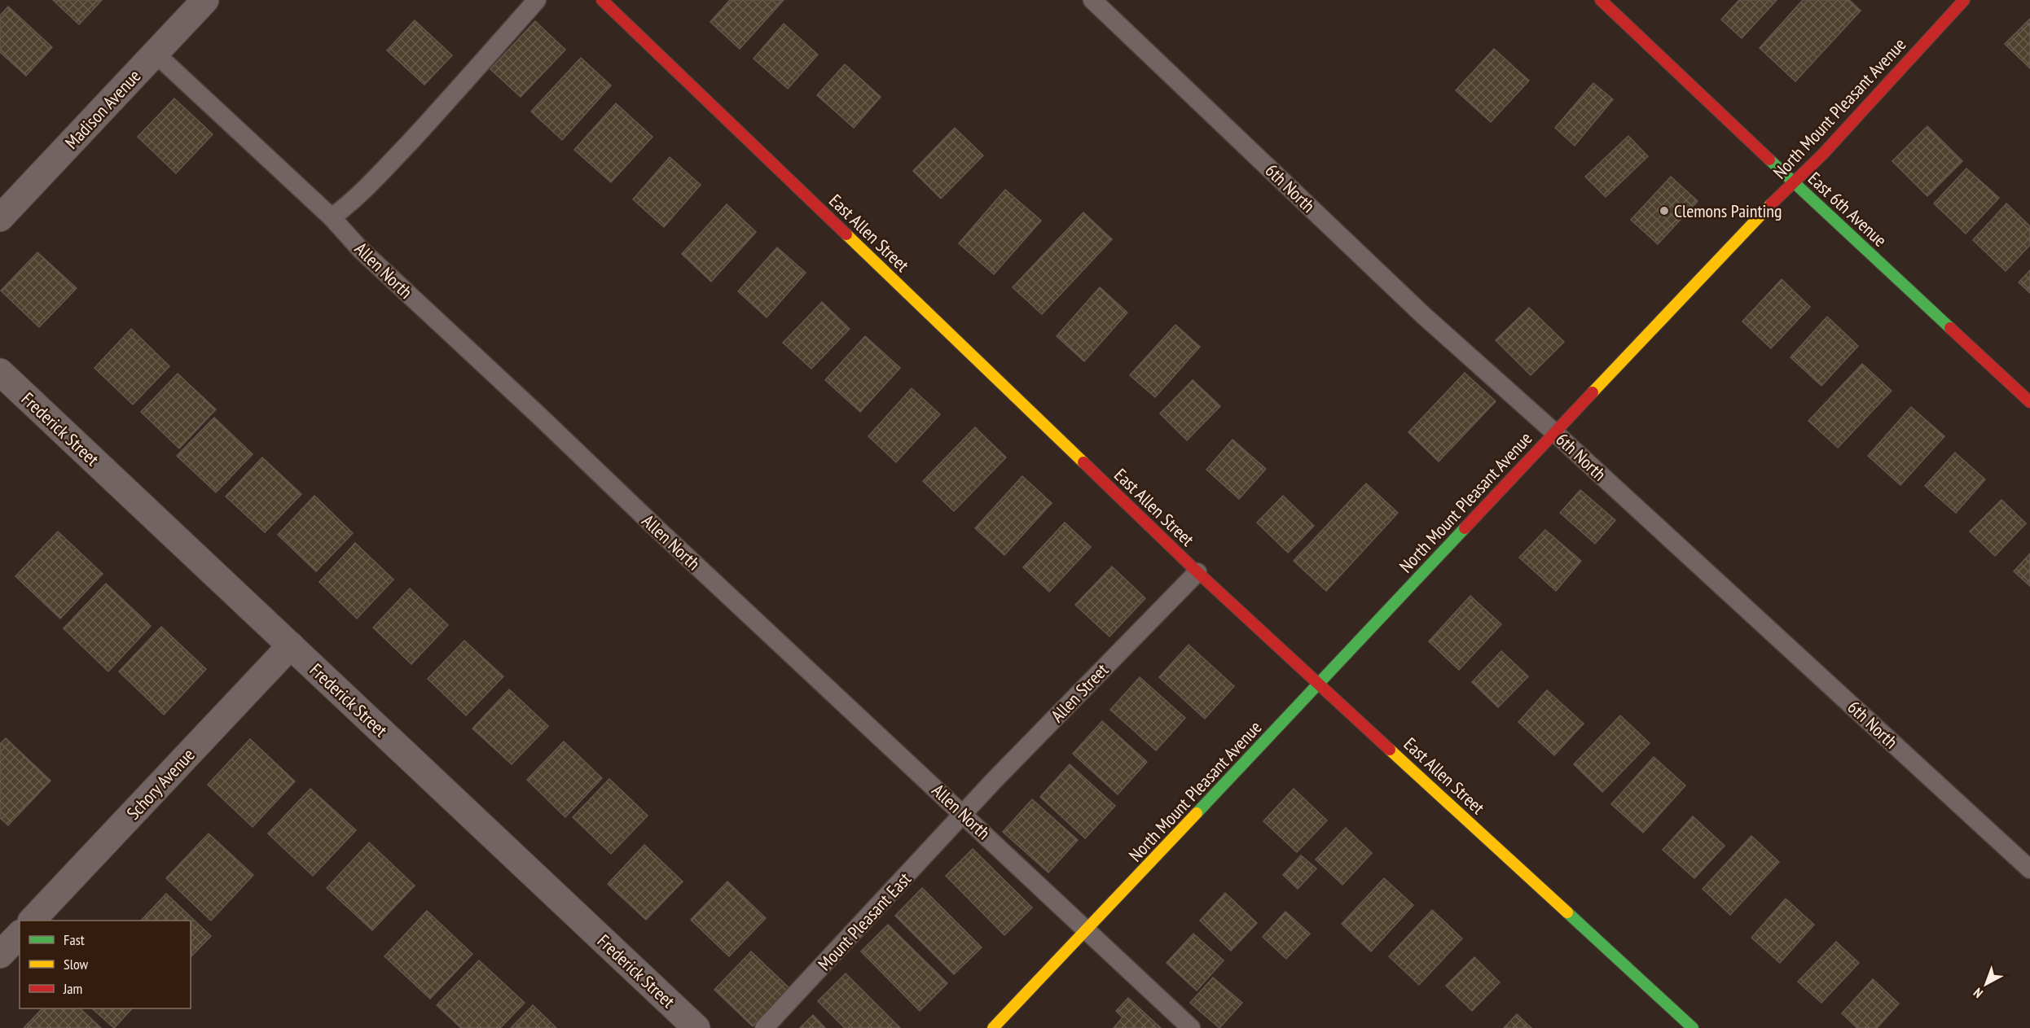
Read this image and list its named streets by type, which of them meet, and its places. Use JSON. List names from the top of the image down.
{
  "streets": {
    "street": [
      "North Mount Pleasant Avenue",
      "Madison Avenue",
      "East 6th Avenue",
      "East Allen Street",
      "Frederick Street",
      "Schory Avenue"
    ],
    "lane": [
      "6th North",
      "Allen North",
      "Allen Street",
      "Mount Pleasant East"
    ]
  },
  "crossings": [
    ["North Mount Pleasant Avenue", "6th North"],
    ["North Mount Pleasant Avenue", "East 6th Avenue"],
    ["North Mount Pleasant Avenue", "East Allen Street"],
    ["North Mount Pleasant Avenue", "Allen North"],
    ["Madison Avenue", "Allen North"],
    ["East Allen Street", "Allen Street"],
    ["Allen North", "Allen Street"],
    ["Allen North", "Mount Pleasant East"],
    ["Frederick Street", "Schory Avenue"],
    ["Allen Street", "Mount Pleasant East"]
  ],
  "places": ["Clemons Painting"],
  "legend": ["Fast", "Slow", "Jam"],
  "north": "bottom left"
}
